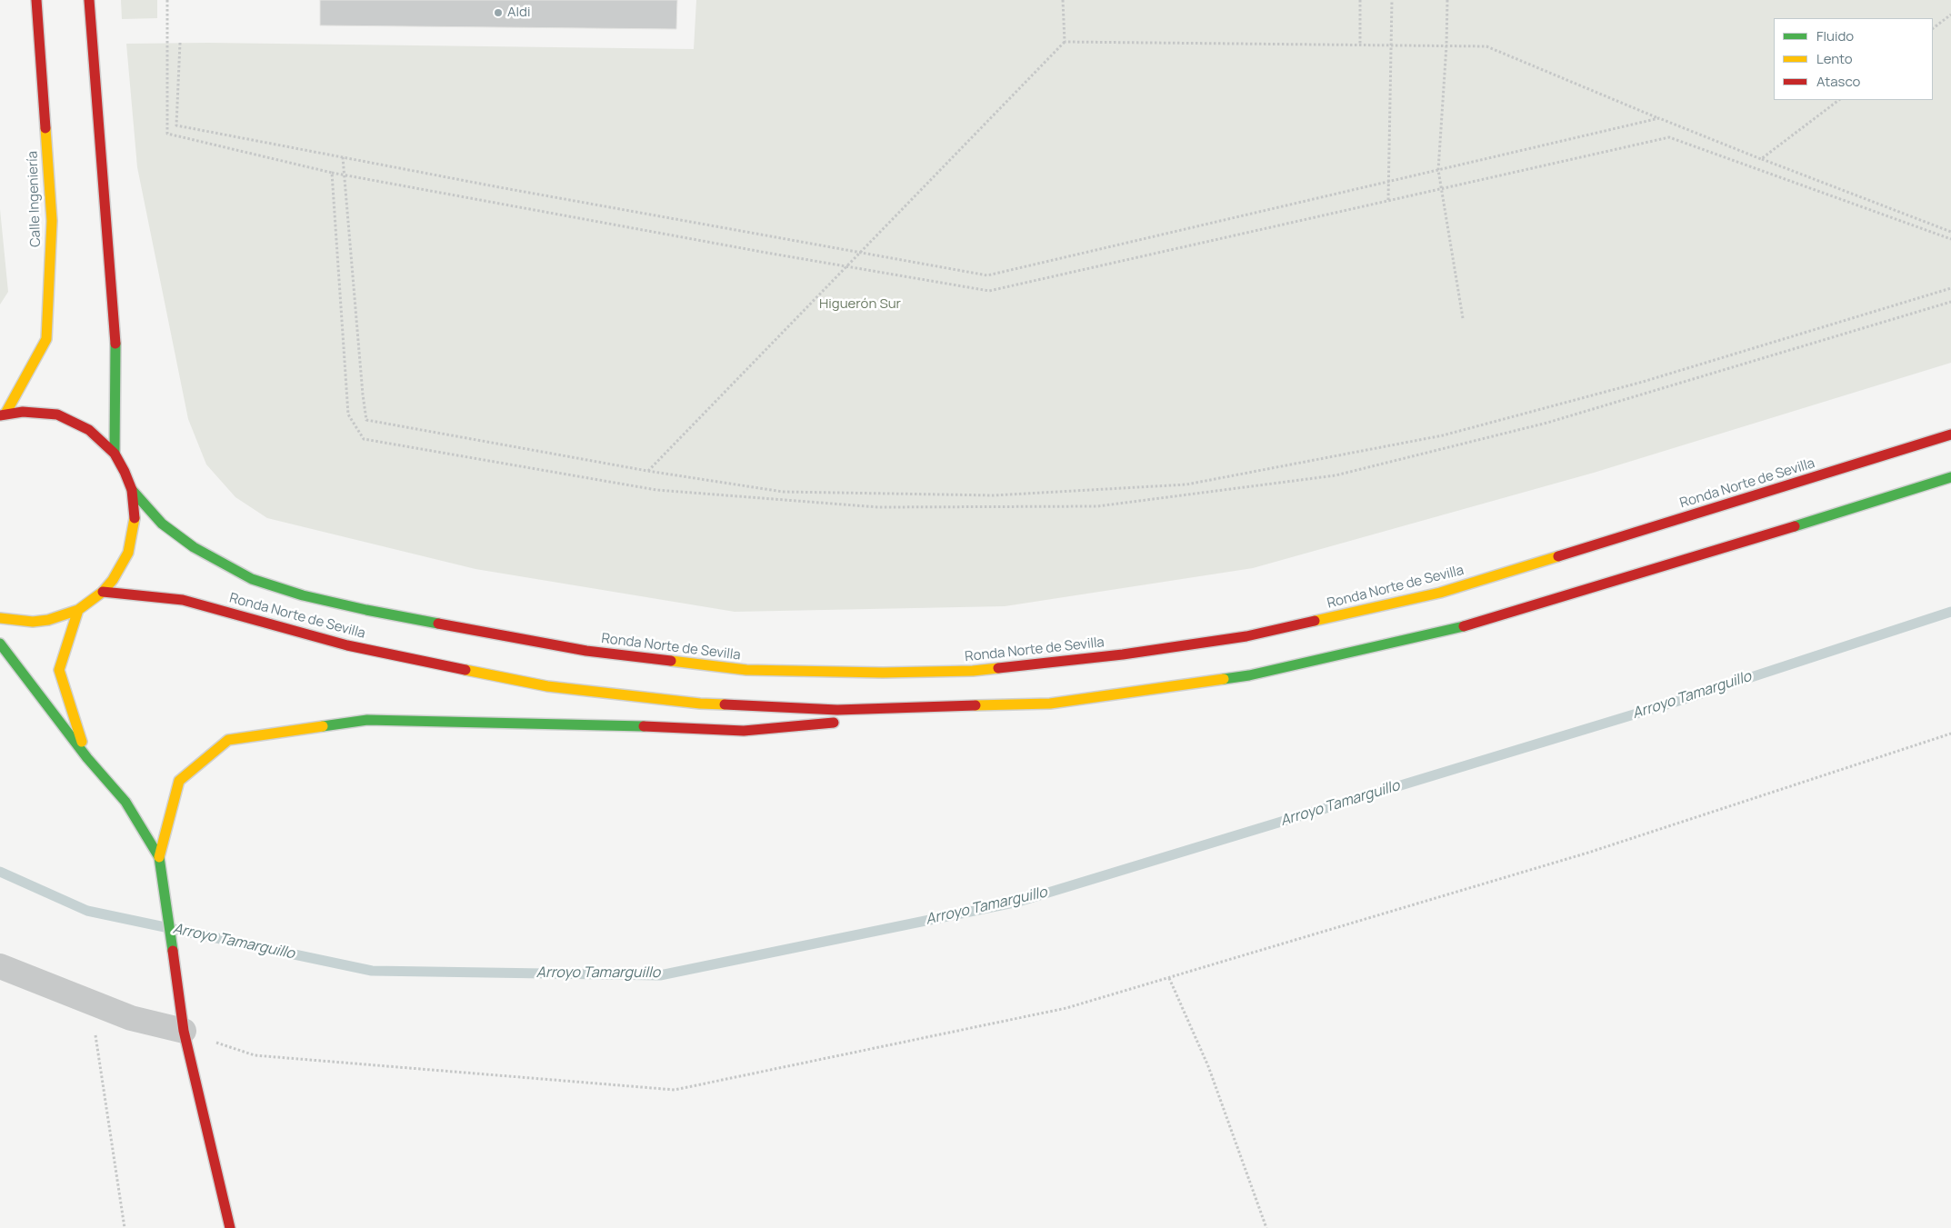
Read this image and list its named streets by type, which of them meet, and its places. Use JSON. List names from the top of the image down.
{
  "streets": {
    "main road": ["Calle Ingeniería", "Ronda Norte de Sevilla"]
  },
  "crossings": [
    ["Calle Ingeniería", "Ronda Norte de Sevilla"]
  ],
  "water": ["Arroyo Tamarguillo"],
  "parks": ["Higuerón Sur"],
  "places": ["Aldi"],
  "legend": ["Fluido", "Lento", "Atasco"]
}
